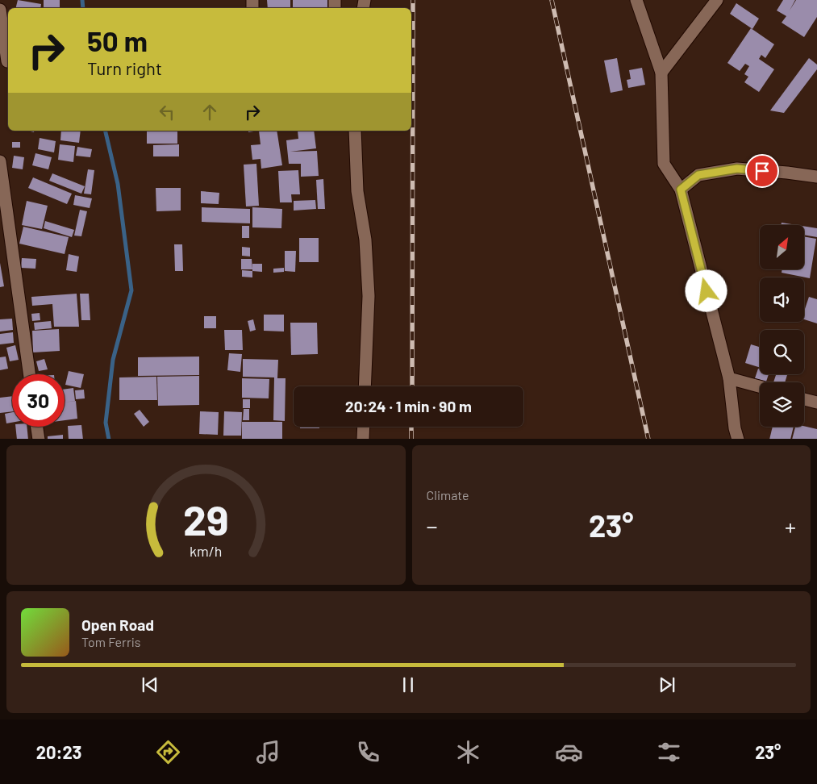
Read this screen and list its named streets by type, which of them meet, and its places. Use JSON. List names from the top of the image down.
{
  "north": "top right",
  "page": {
    "turn": ["50 m", "Turn right"],
    "limit": "30",
    "trip": "20:24 · 1 min · 90 m",
    "tile": "Climate",
    "heat": ["−", "23°", "+"],
    "song": ["Open Road", "Tom Ferris"],
    "tabs": ["20:23", "23°"],
    "gauge": ["29", "km/h"]
  }
}
